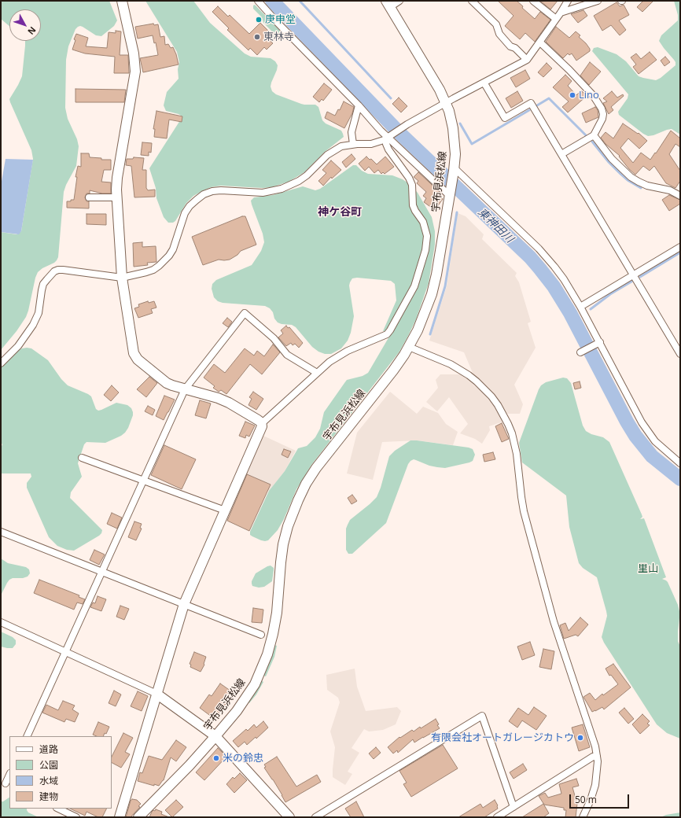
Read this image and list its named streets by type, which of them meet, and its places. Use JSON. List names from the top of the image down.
{
  "streets": {
    "street": ["宇布見浜松線"]
  },
  "districts": ["神ケ谷町"],
  "water": ["東神田川"],
  "parks": ["里山"],
  "places": [
    "庚申堂",
    "東林寺",
    "Lino",
    "有限会社オートガレージカトウ",
    "米の鈴忠"
  ],
  "legend": [
    "道路",
    "公園",
    "水域",
    "建物"
  ],
  "scale_bar": "50 m",
  "north": "bottom right"
}
